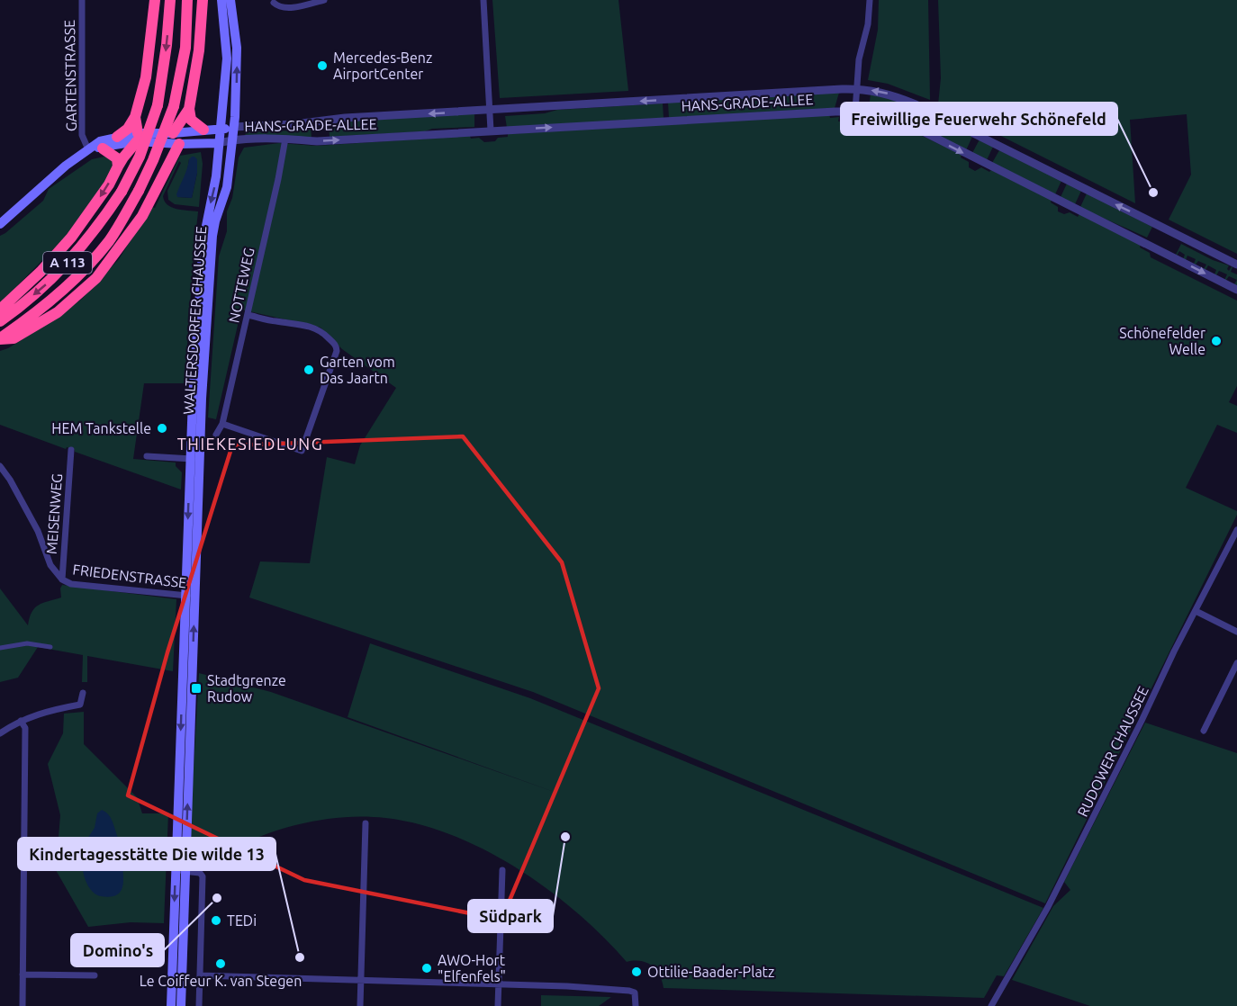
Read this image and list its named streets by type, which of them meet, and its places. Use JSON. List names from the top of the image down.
{
  "streets": {
    "highway": ["A 113"],
    "main road": ["WALTERSDORFER CHAUSSEE"],
    "street": [
      "GARTENSTRASSE",
      "HANS-GRADE-ALLEE",
      "NOTTEWEG",
      "MEISENWEG",
      "FRIEDENSTRASSE",
      "RUDOWER CHAUSSEE"
    ]
  },
  "crossings": [
    ["HANS-GRADE-ALLEE", "NOTTEWEG"],
    ["HANS-GRADE-ALLEE", "WALTERSDORFER CHAUSSEE"],
    ["WALTERSDORFER CHAUSSEE", "FRIEDENSTRASSE"],
    ["MEISENWEG", "FRIEDENSTRASSE"]
  ],
  "districts": ["THIEKESIEDLUNG"],
  "places": {
    "other": [
      "Mercedes-Benz AirportCenter",
      "Freiwillige Feuerwehr Schönefeld",
      "Schönefelder Welle",
      "Garten vom Das Jaartn",
      "HEM Tankstelle",
      "Südpark",
      "Domino's",
      "TEDi",
      "Kindertagesstätte Die wilde 13",
      "Le Coiffeur K. van Stegen",
      "AWO-Hort \"Elfenfels\"",
      "Ottilie-Baader-Platz"
    ],
    "transit": ["Stadtgrenze Rudow"]
  }
}
